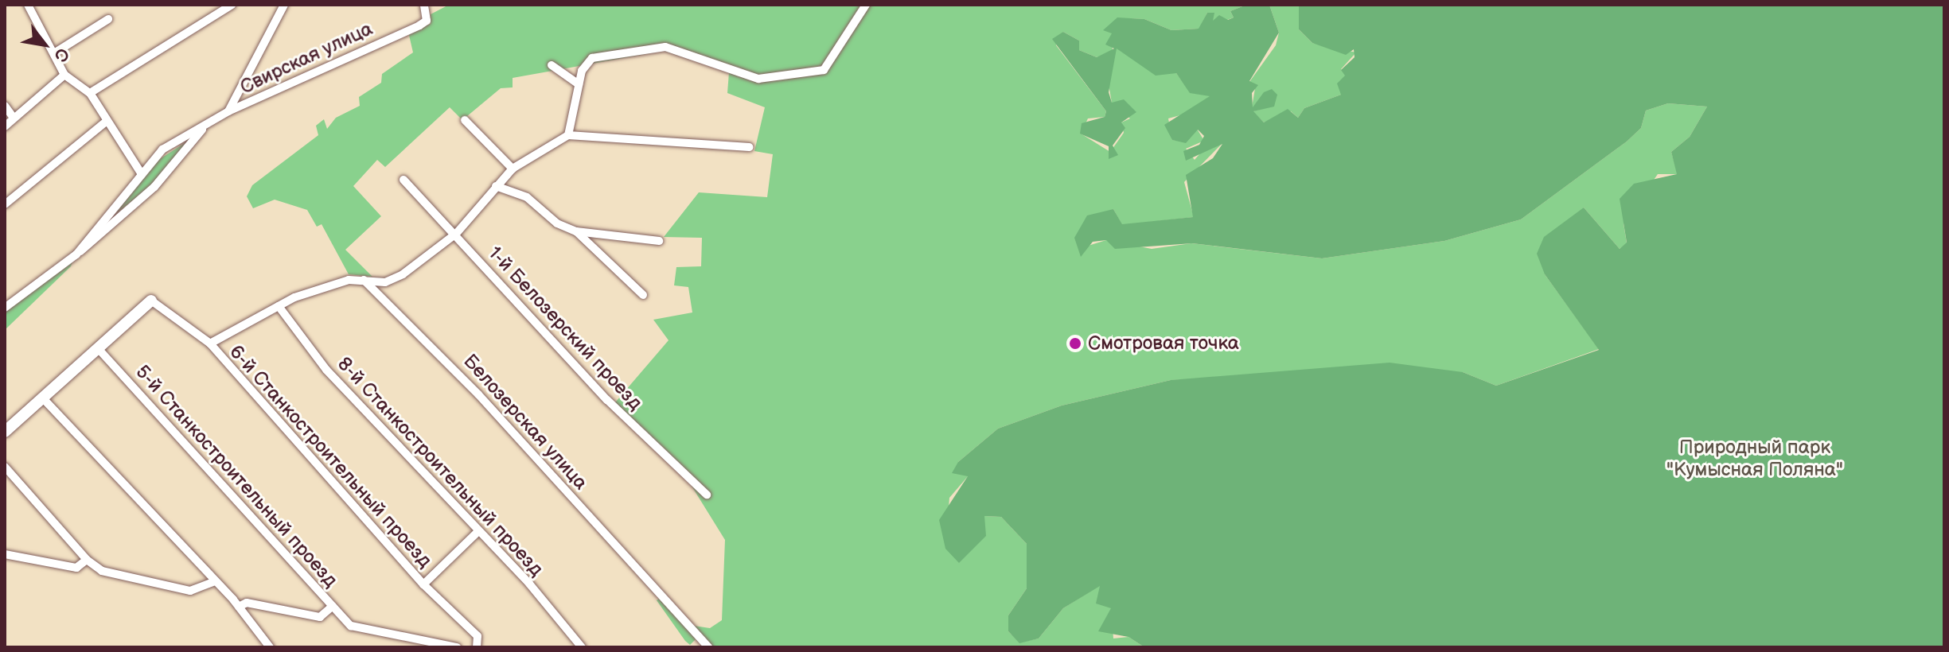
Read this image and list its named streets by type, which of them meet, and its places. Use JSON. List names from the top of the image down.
{
  "streets": {
    "street": [
      "Свирская улица",
      "1-й Белозерский проезд",
      "Белозерская улица",
      "6-й Станкостроительный проезд",
      "8-й Станкостроительный проезд",
      "5-й Станкостроительный проезд"
    ]
  },
  "parks": ["Природный парк \"Кумысная Поляна\""],
  "places": ["Смотровая точка"],
  "north": "bottom right"
}
